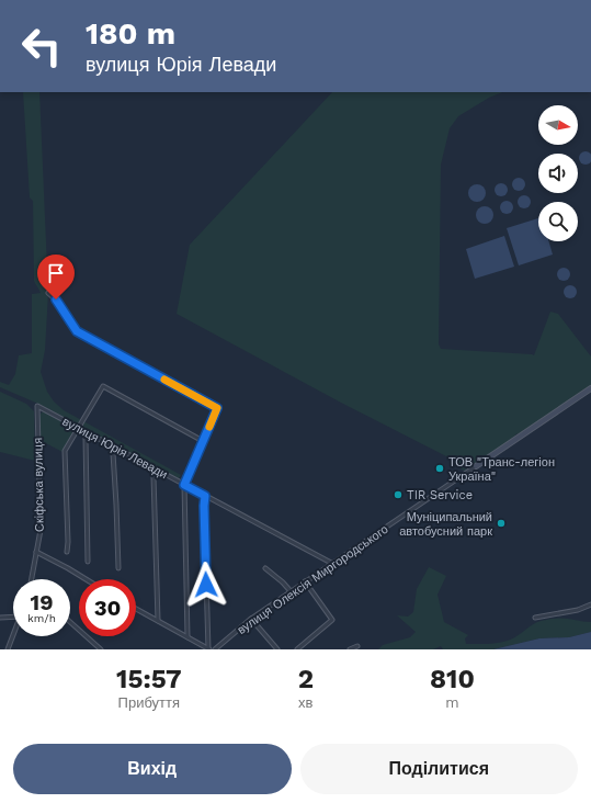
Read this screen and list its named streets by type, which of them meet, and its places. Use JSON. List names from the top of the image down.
{
  "streets": {
    "street": ["вулиця Юрія Левади", "Скіфська вулиця", "вулиця Олексія Миргородського"]
  },
  "crossings": [
    ["вулиця Юрія Левади", "Скіфська вулиця"],
    ["вулиця Юрія Левади", "вулиця Олексія Миргородського"]
  ],
  "places": ["ТОВ \"Транс-легіон Україна\"", "TIR Service", "Муніципальний автобусний парк"],
  "north": "right",
  "page": {
    "turn": ["180 m", "вулиця Юрія Левади"],
    "speed": "19 km/h",
    "limit": "30",
    "eta": [
      "15:57",
      "Прибуття",
      "2",
      "хв",
      "810",
      "m"
    ],
    "buttons": ["Вихід", "Поділитися"]
  }
}
